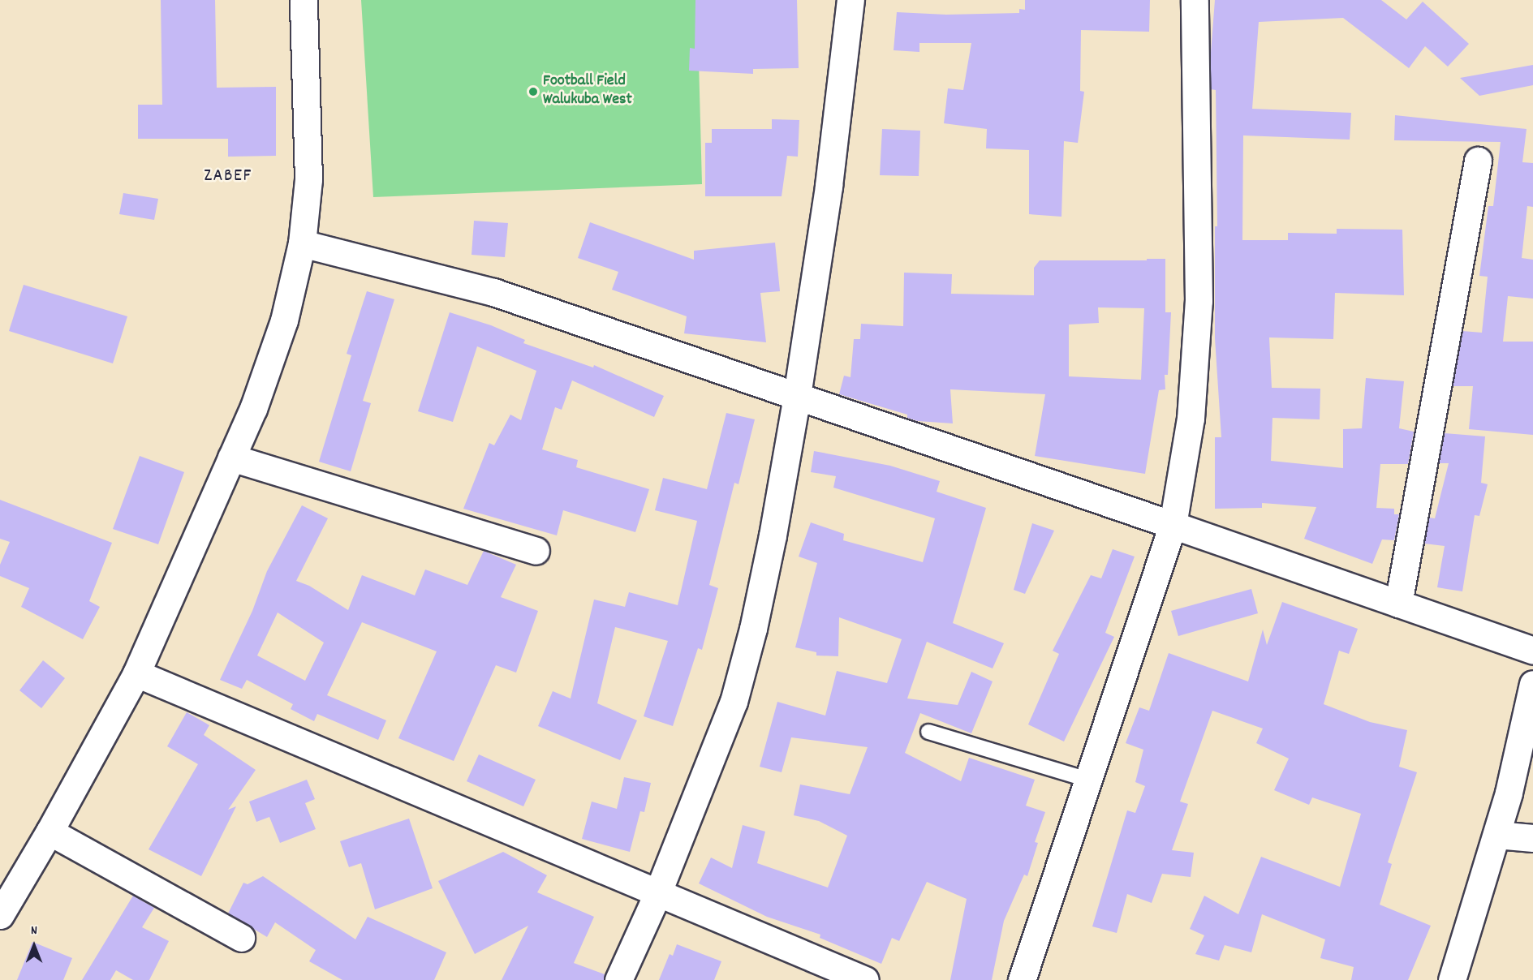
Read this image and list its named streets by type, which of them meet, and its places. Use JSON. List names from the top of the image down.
{
  "districts": ["ZABEF"],
  "places": ["Football Field Walukuba West"],
  "north": "top"
}
